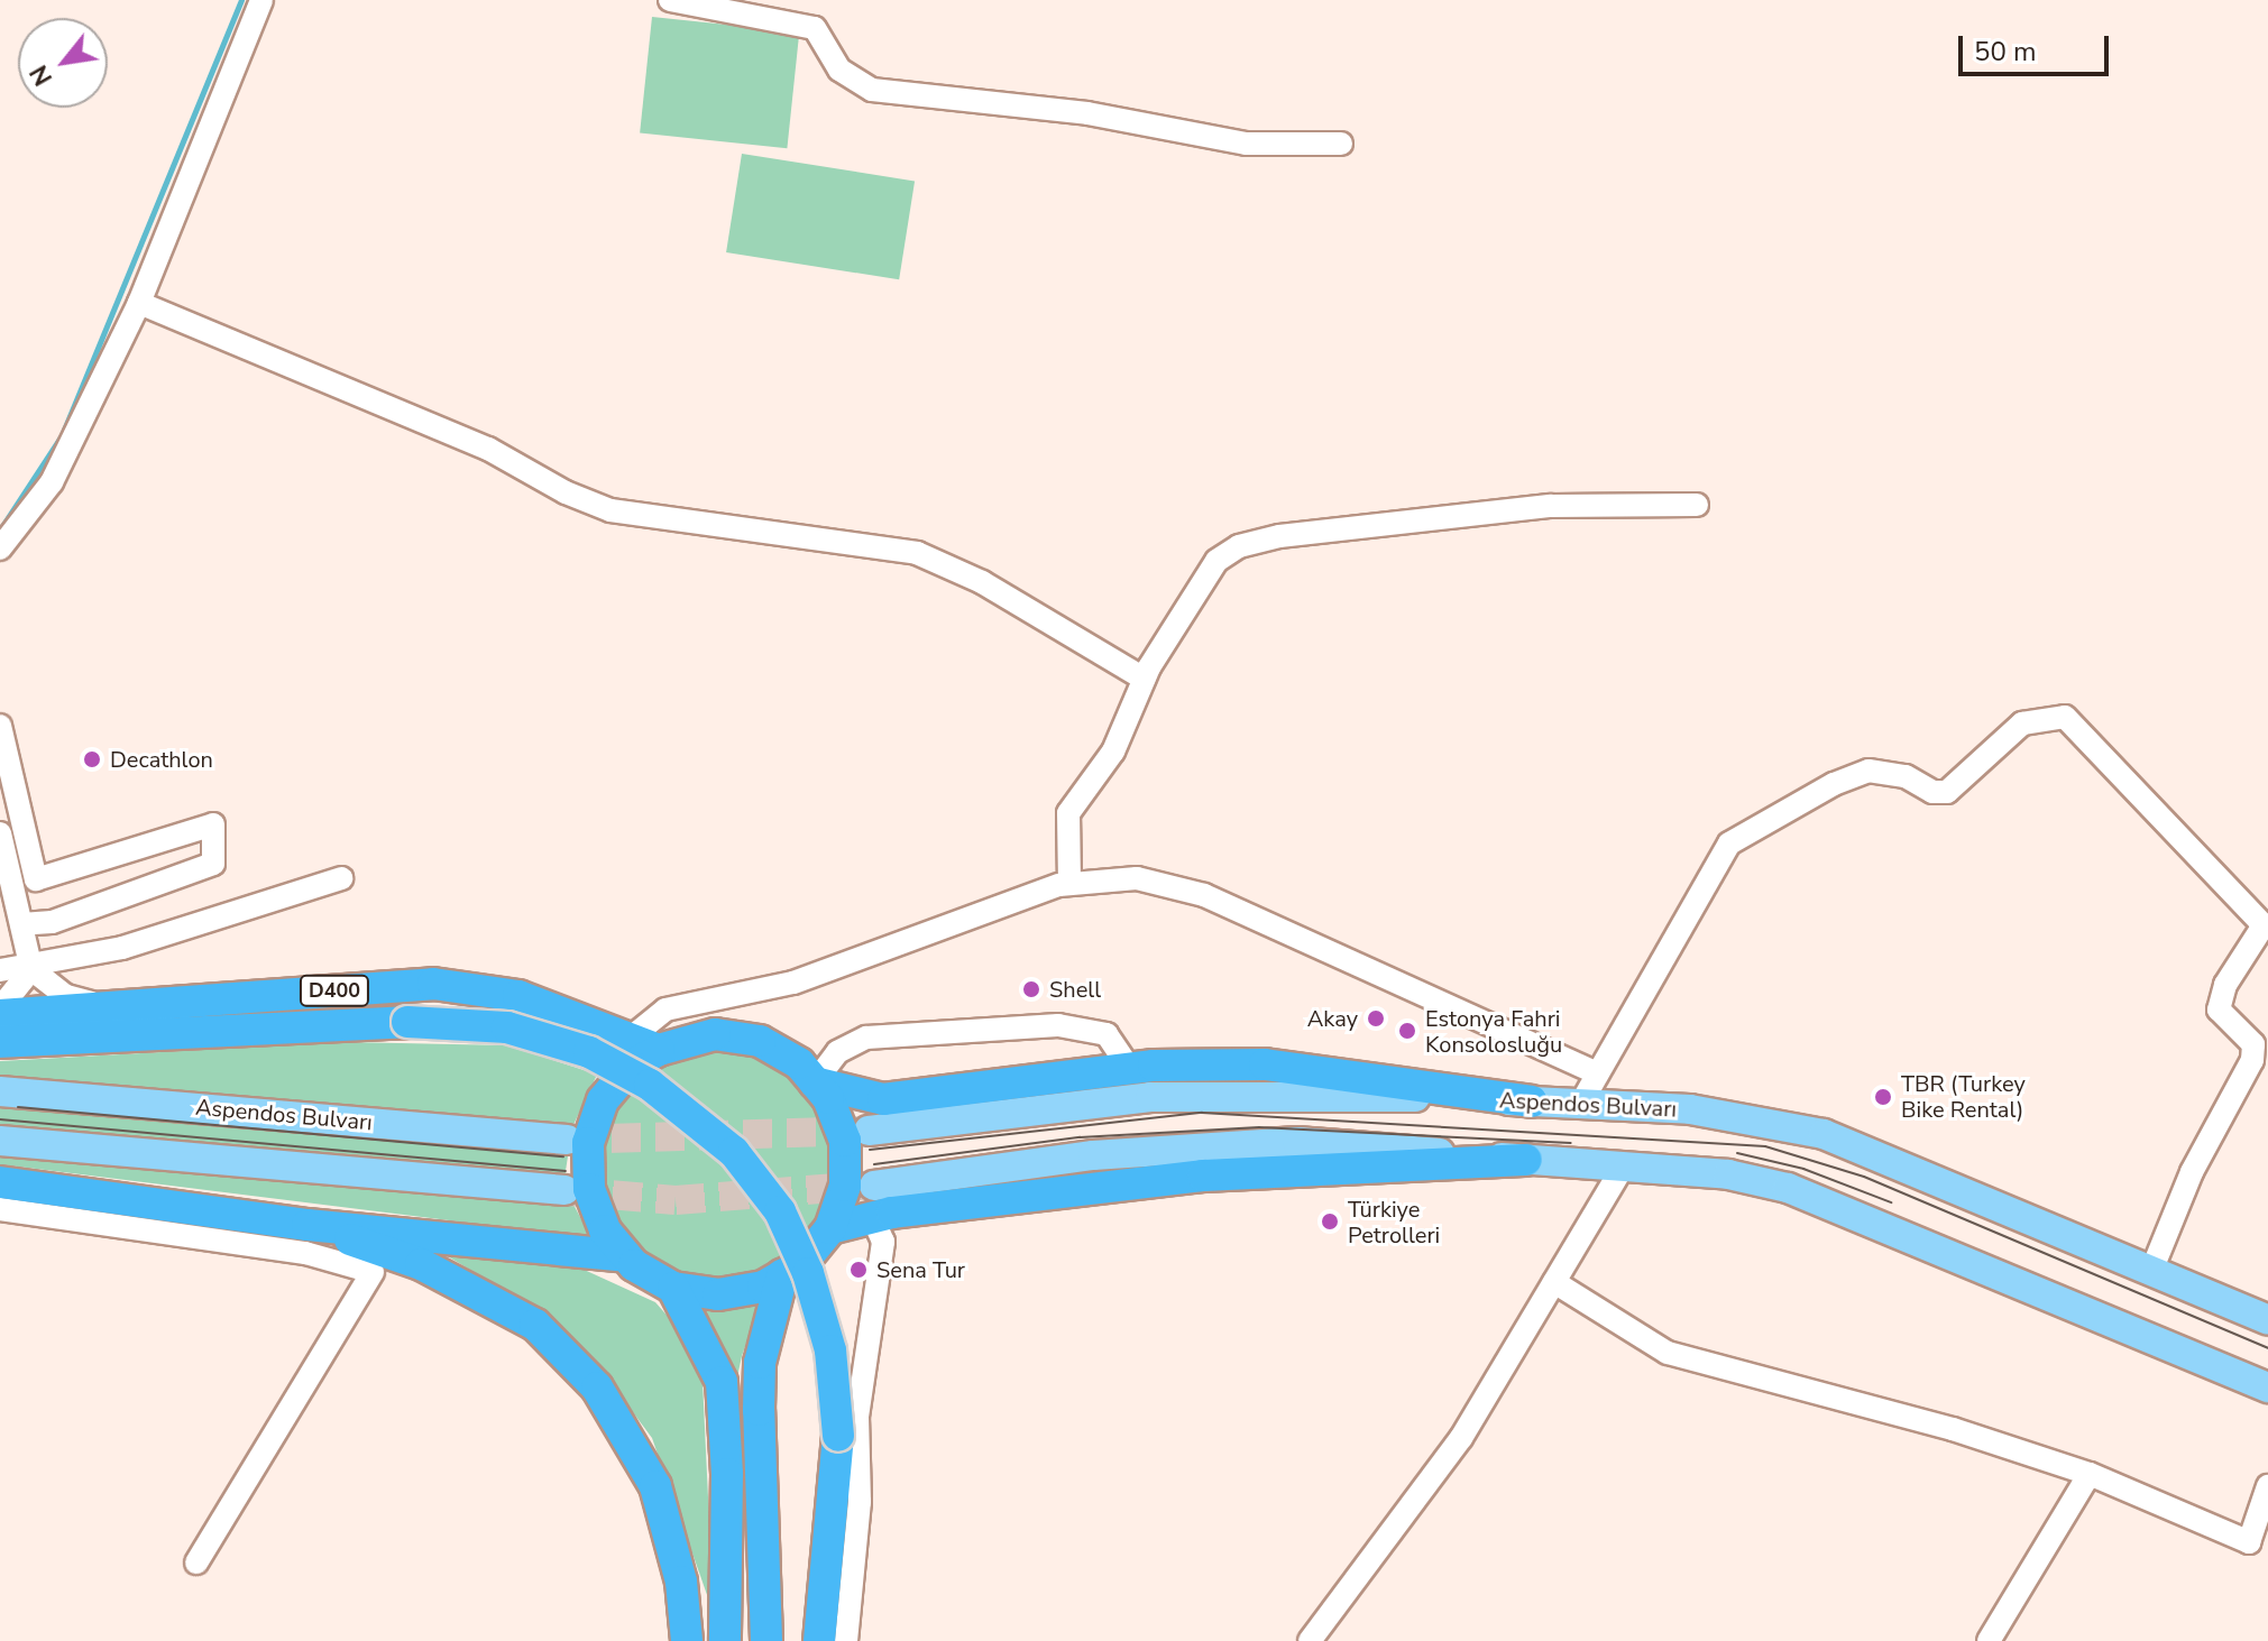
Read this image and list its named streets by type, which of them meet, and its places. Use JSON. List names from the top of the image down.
{
  "streets": {
    "highway": ["D400"],
    "main road": ["Aspendos Bulvarı"]
  },
  "places": [
    "Decathlon",
    "Shell",
    "Akay",
    "Estonya Fahri Konsolosluğu",
    "TBR (Turkey Bike Rental)",
    "Türkiye Petrolleri",
    "Sena Tur"
  ],
  "scale_bar": "50 m",
  "north": "bottom left"
}
